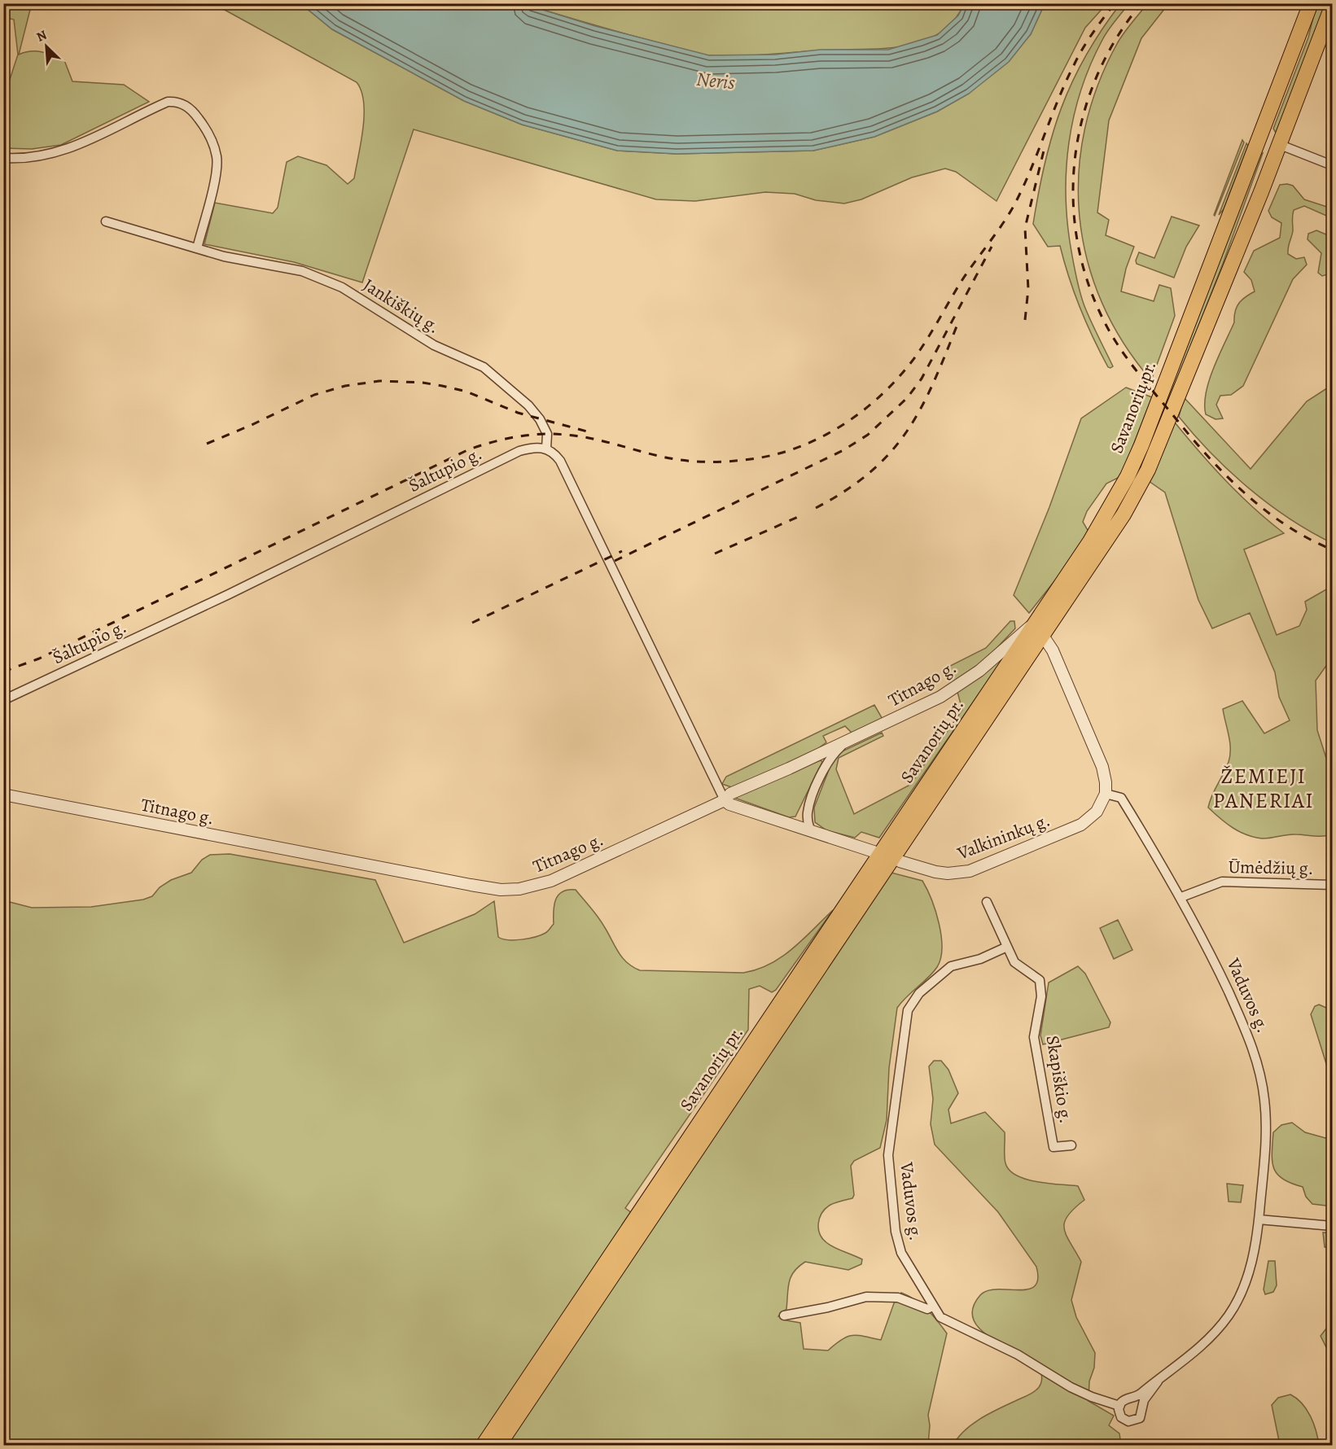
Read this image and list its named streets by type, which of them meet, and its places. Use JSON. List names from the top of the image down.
{
  "streets": {
    "highway": ["Savanorių pr."],
    "street": [
      "Jankiškių g.",
      "Šaltupio g.",
      "Titnago g.",
      "Valkininkų g.",
      "Ūmėdžių g.",
      "Vaduvos g.",
      "Skapiškio g."
    ]
  },
  "crossings": [
    ["Jankiškių g.", "Šaltupio g."],
    ["Savanorių pr.", "Titnago g."],
    ["Valkininkų g.", "Vaduvos g."],
    ["Ūmėdžių g.", "Vaduvos g."],
    ["Vaduvos g.", "Skapiškio g."]
  ],
  "districts": ["ŽEMIEJI PANERIAI"],
  "water": ["Neris"],
  "north": "top left"
}
